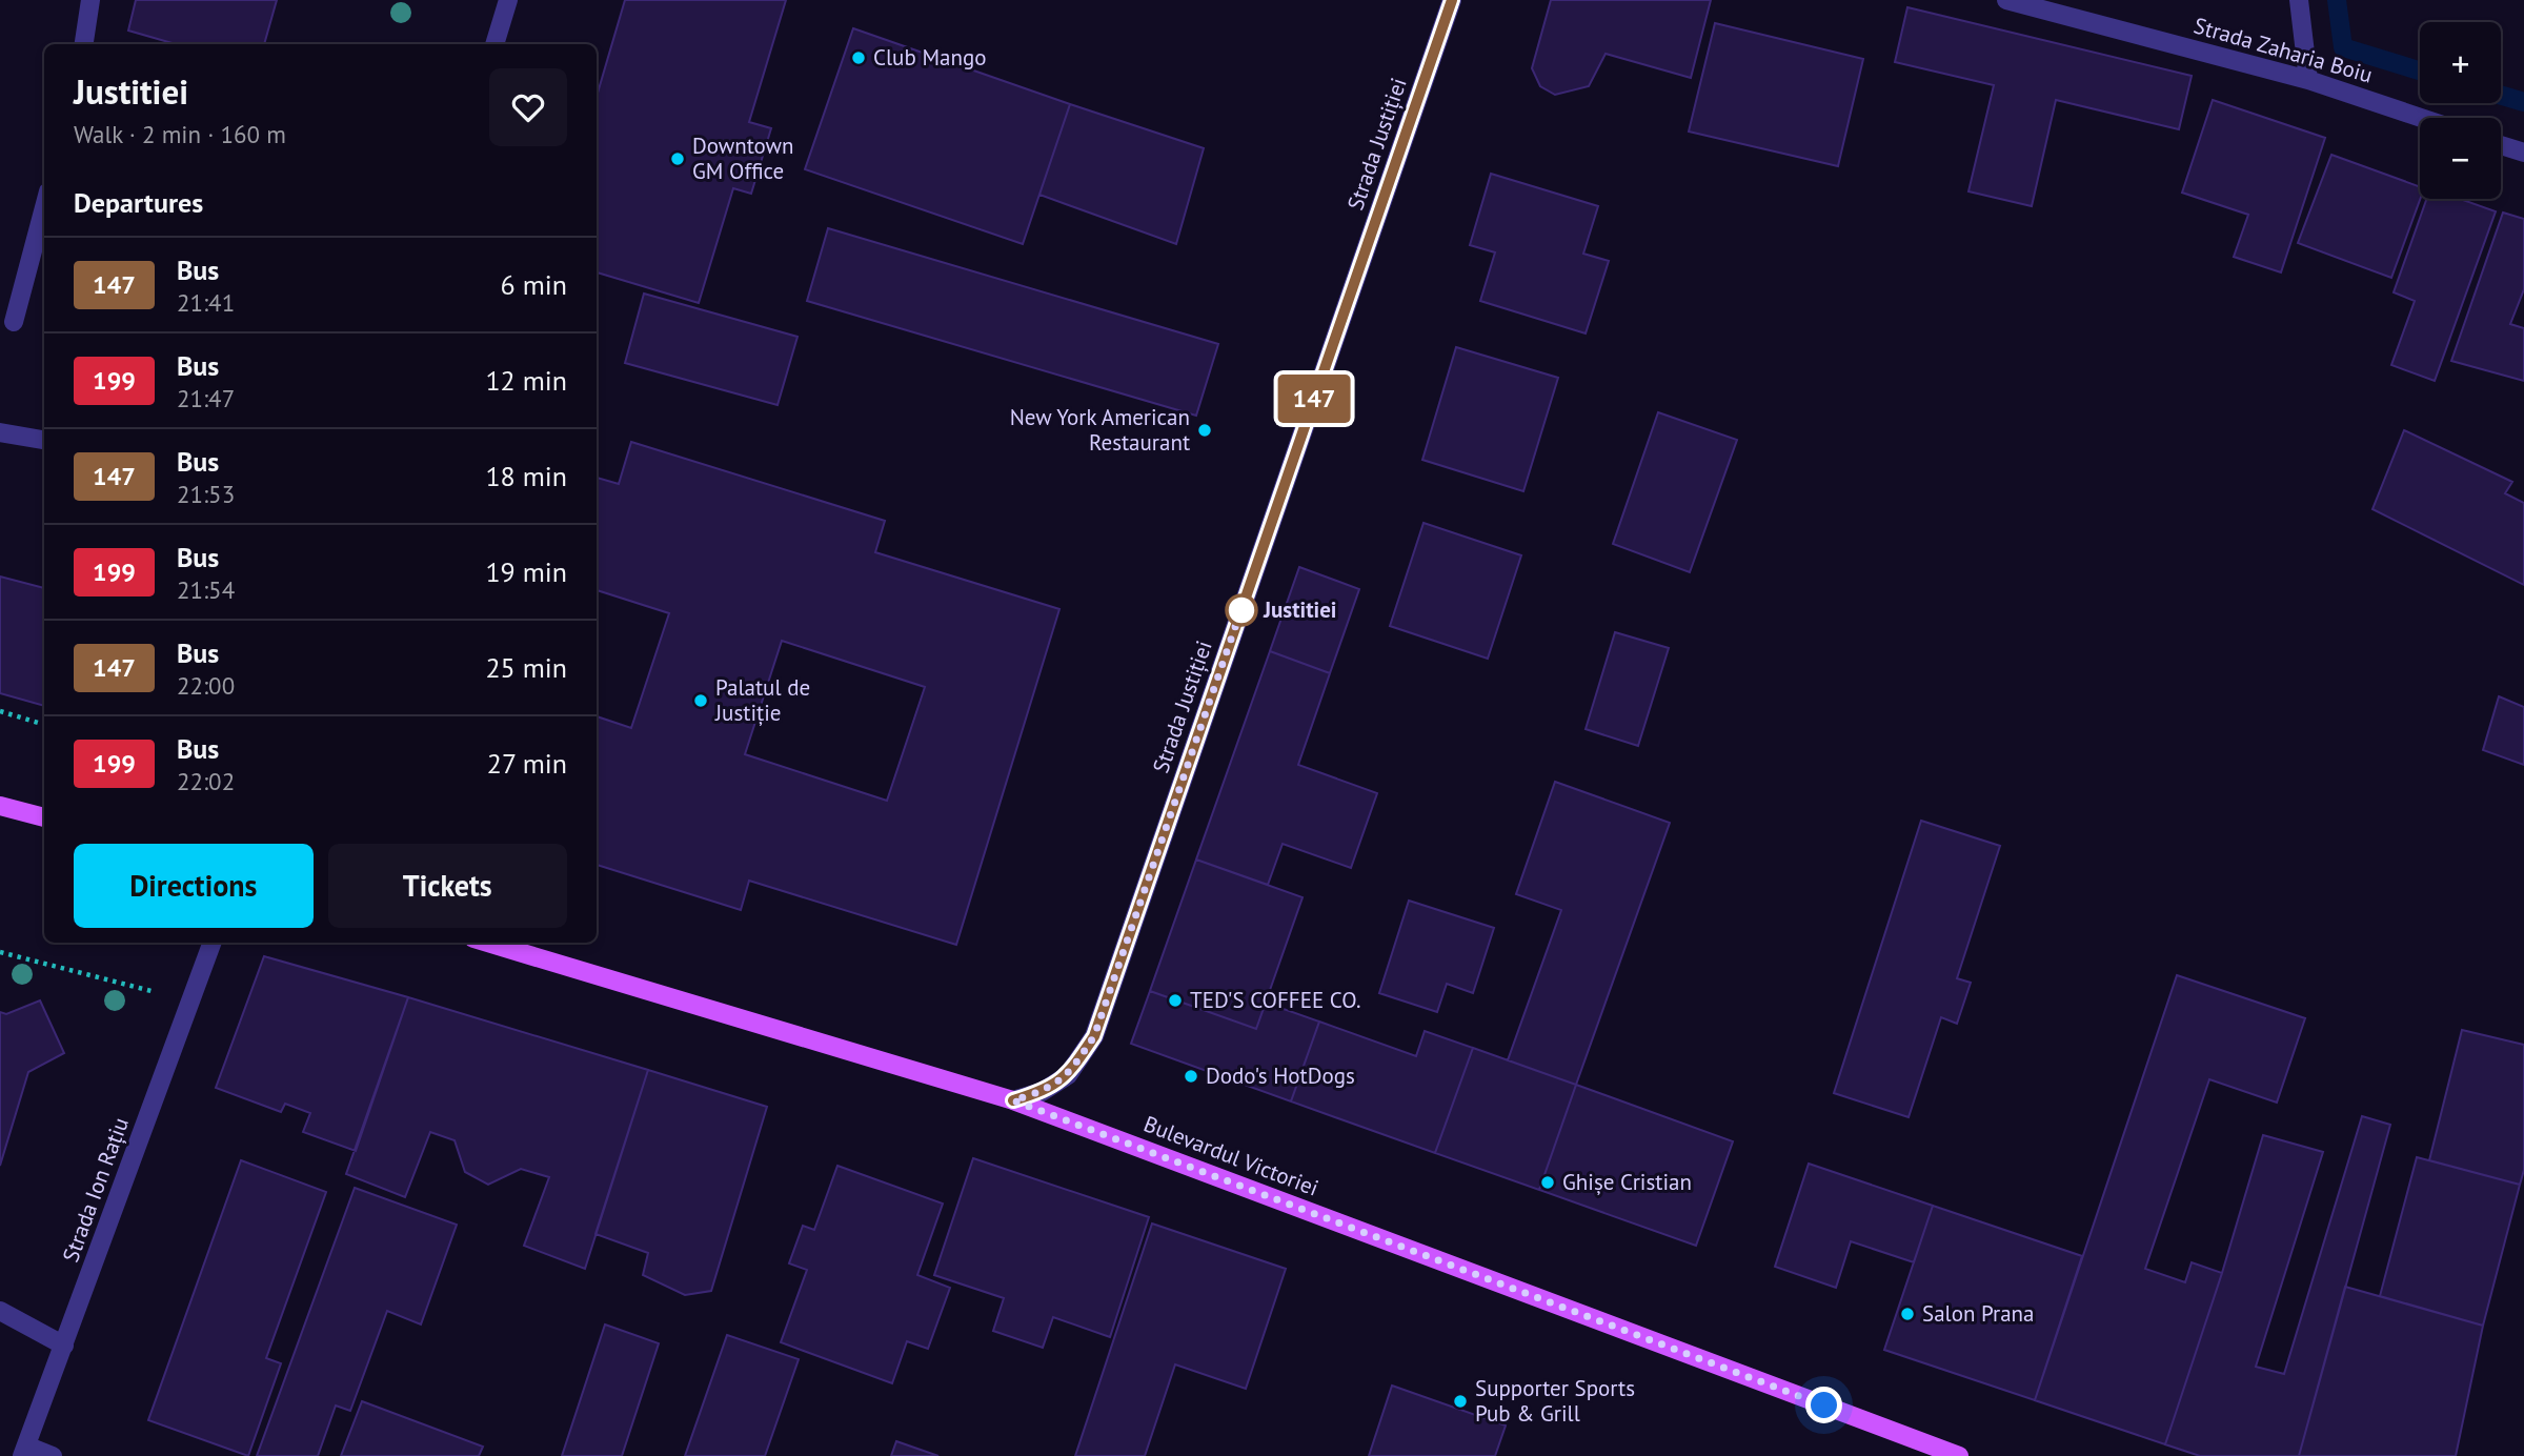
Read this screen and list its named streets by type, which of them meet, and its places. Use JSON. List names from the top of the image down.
{
  "streets": {
    "main road": ["Bulevardul Victoriei"],
    "street": ["Strada Zaharia Boiu", "Strada Justiției", "Strada Ion Rațiu"]
  },
  "crossings": [
    ["Strada Justiției", "Bulevardul Victoriei"]
  ],
  "places": [
    "Club Mango",
    "Downtown GM Office",
    "New York American Restaurant",
    "Justitiei",
    "Palatul de Justiție",
    "TED'S COFFEE CO.",
    "Dodo's HotDogs",
    "Ghișe Cristian",
    "Salon Prana",
    "Supporter Sports Pub & Grill"
  ],
  "lines": ["bus line 147"],
  "page": {
    "on_map": "147",
    "map_buttons": ["+", "−"],
    "heading": [
      ["Justitiei", "Walk · 2 min · 160 m"],
      "Departures"
    ],
    "list": [
      {
        "mark": "147",
        "name": "Bus",
        "note": "21:41",
        "value": "6 min"
      },
      {
        "mark": "199",
        "name": "Bus",
        "note": "21:47",
        "value": "12 min"
      },
      {
        "mark": "147",
        "name": "Bus",
        "note": "21:53",
        "value": "18 min"
      },
      {
        "mark": "199",
        "name": "Bus",
        "note": "21:54",
        "value": "19 min"
      },
      {
        "mark": "147",
        "name": "Bus",
        "note": "22:00",
        "value": "25 min"
      },
      {
        "mark": "199",
        "name": "Bus",
        "note": "22:02",
        "value": "27 min"
      }
    ],
    "buttons": ["Directions", "Tickets"]
  }
}
